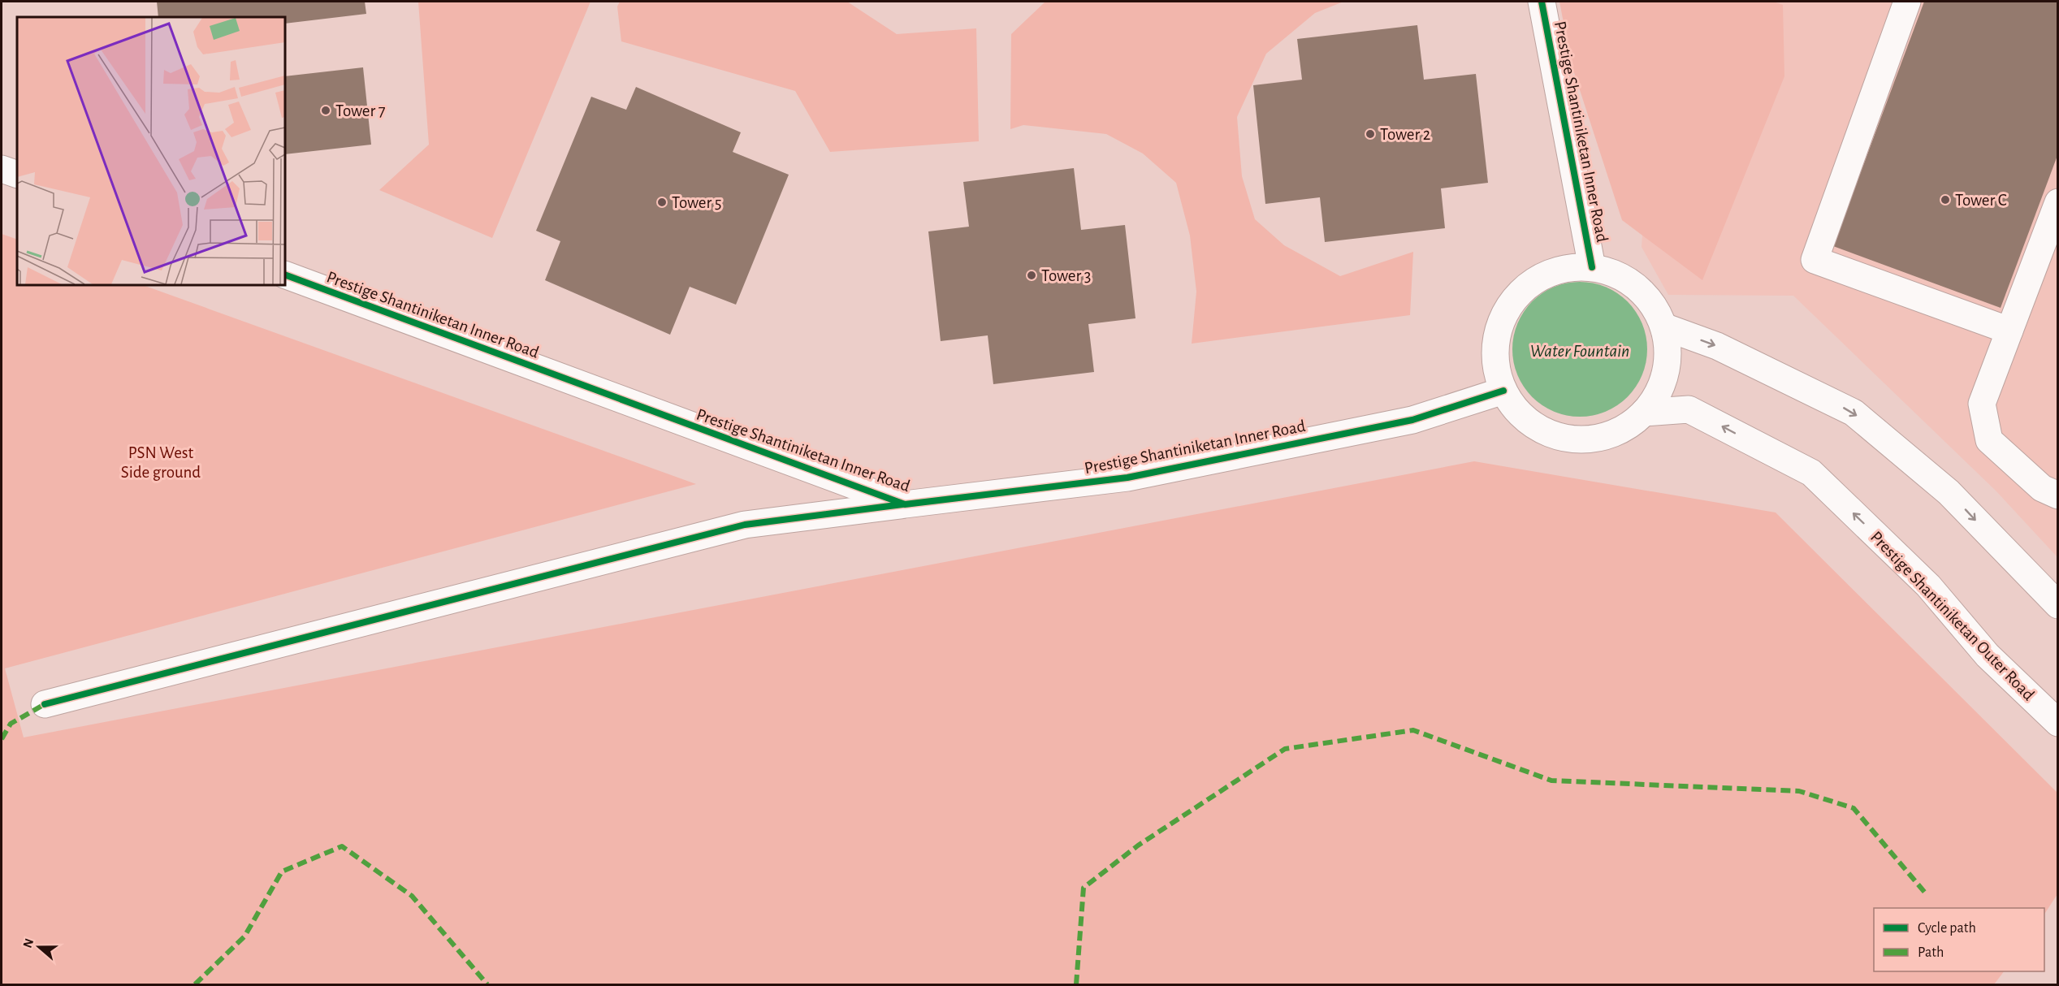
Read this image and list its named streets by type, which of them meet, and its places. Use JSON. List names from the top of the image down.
{
  "streets": {
    "street": ["Prestige Shantiniketan Inner Road", "Prestige Shantiniketan Outer Road"]
  },
  "crossings": [
    ["Prestige Shantiniketan Inner Road", "Prestige Shantiniketan Outer Road"]
  ],
  "water": ["Water Fountain"],
  "parks": ["PSN West Side ground"],
  "places": [
    "Tower 7",
    "Tower 2",
    "Tower C",
    "Tower 5",
    "Tower 3"
  ],
  "legend": ["Cycle path", "Path"],
  "north": "left"
}
